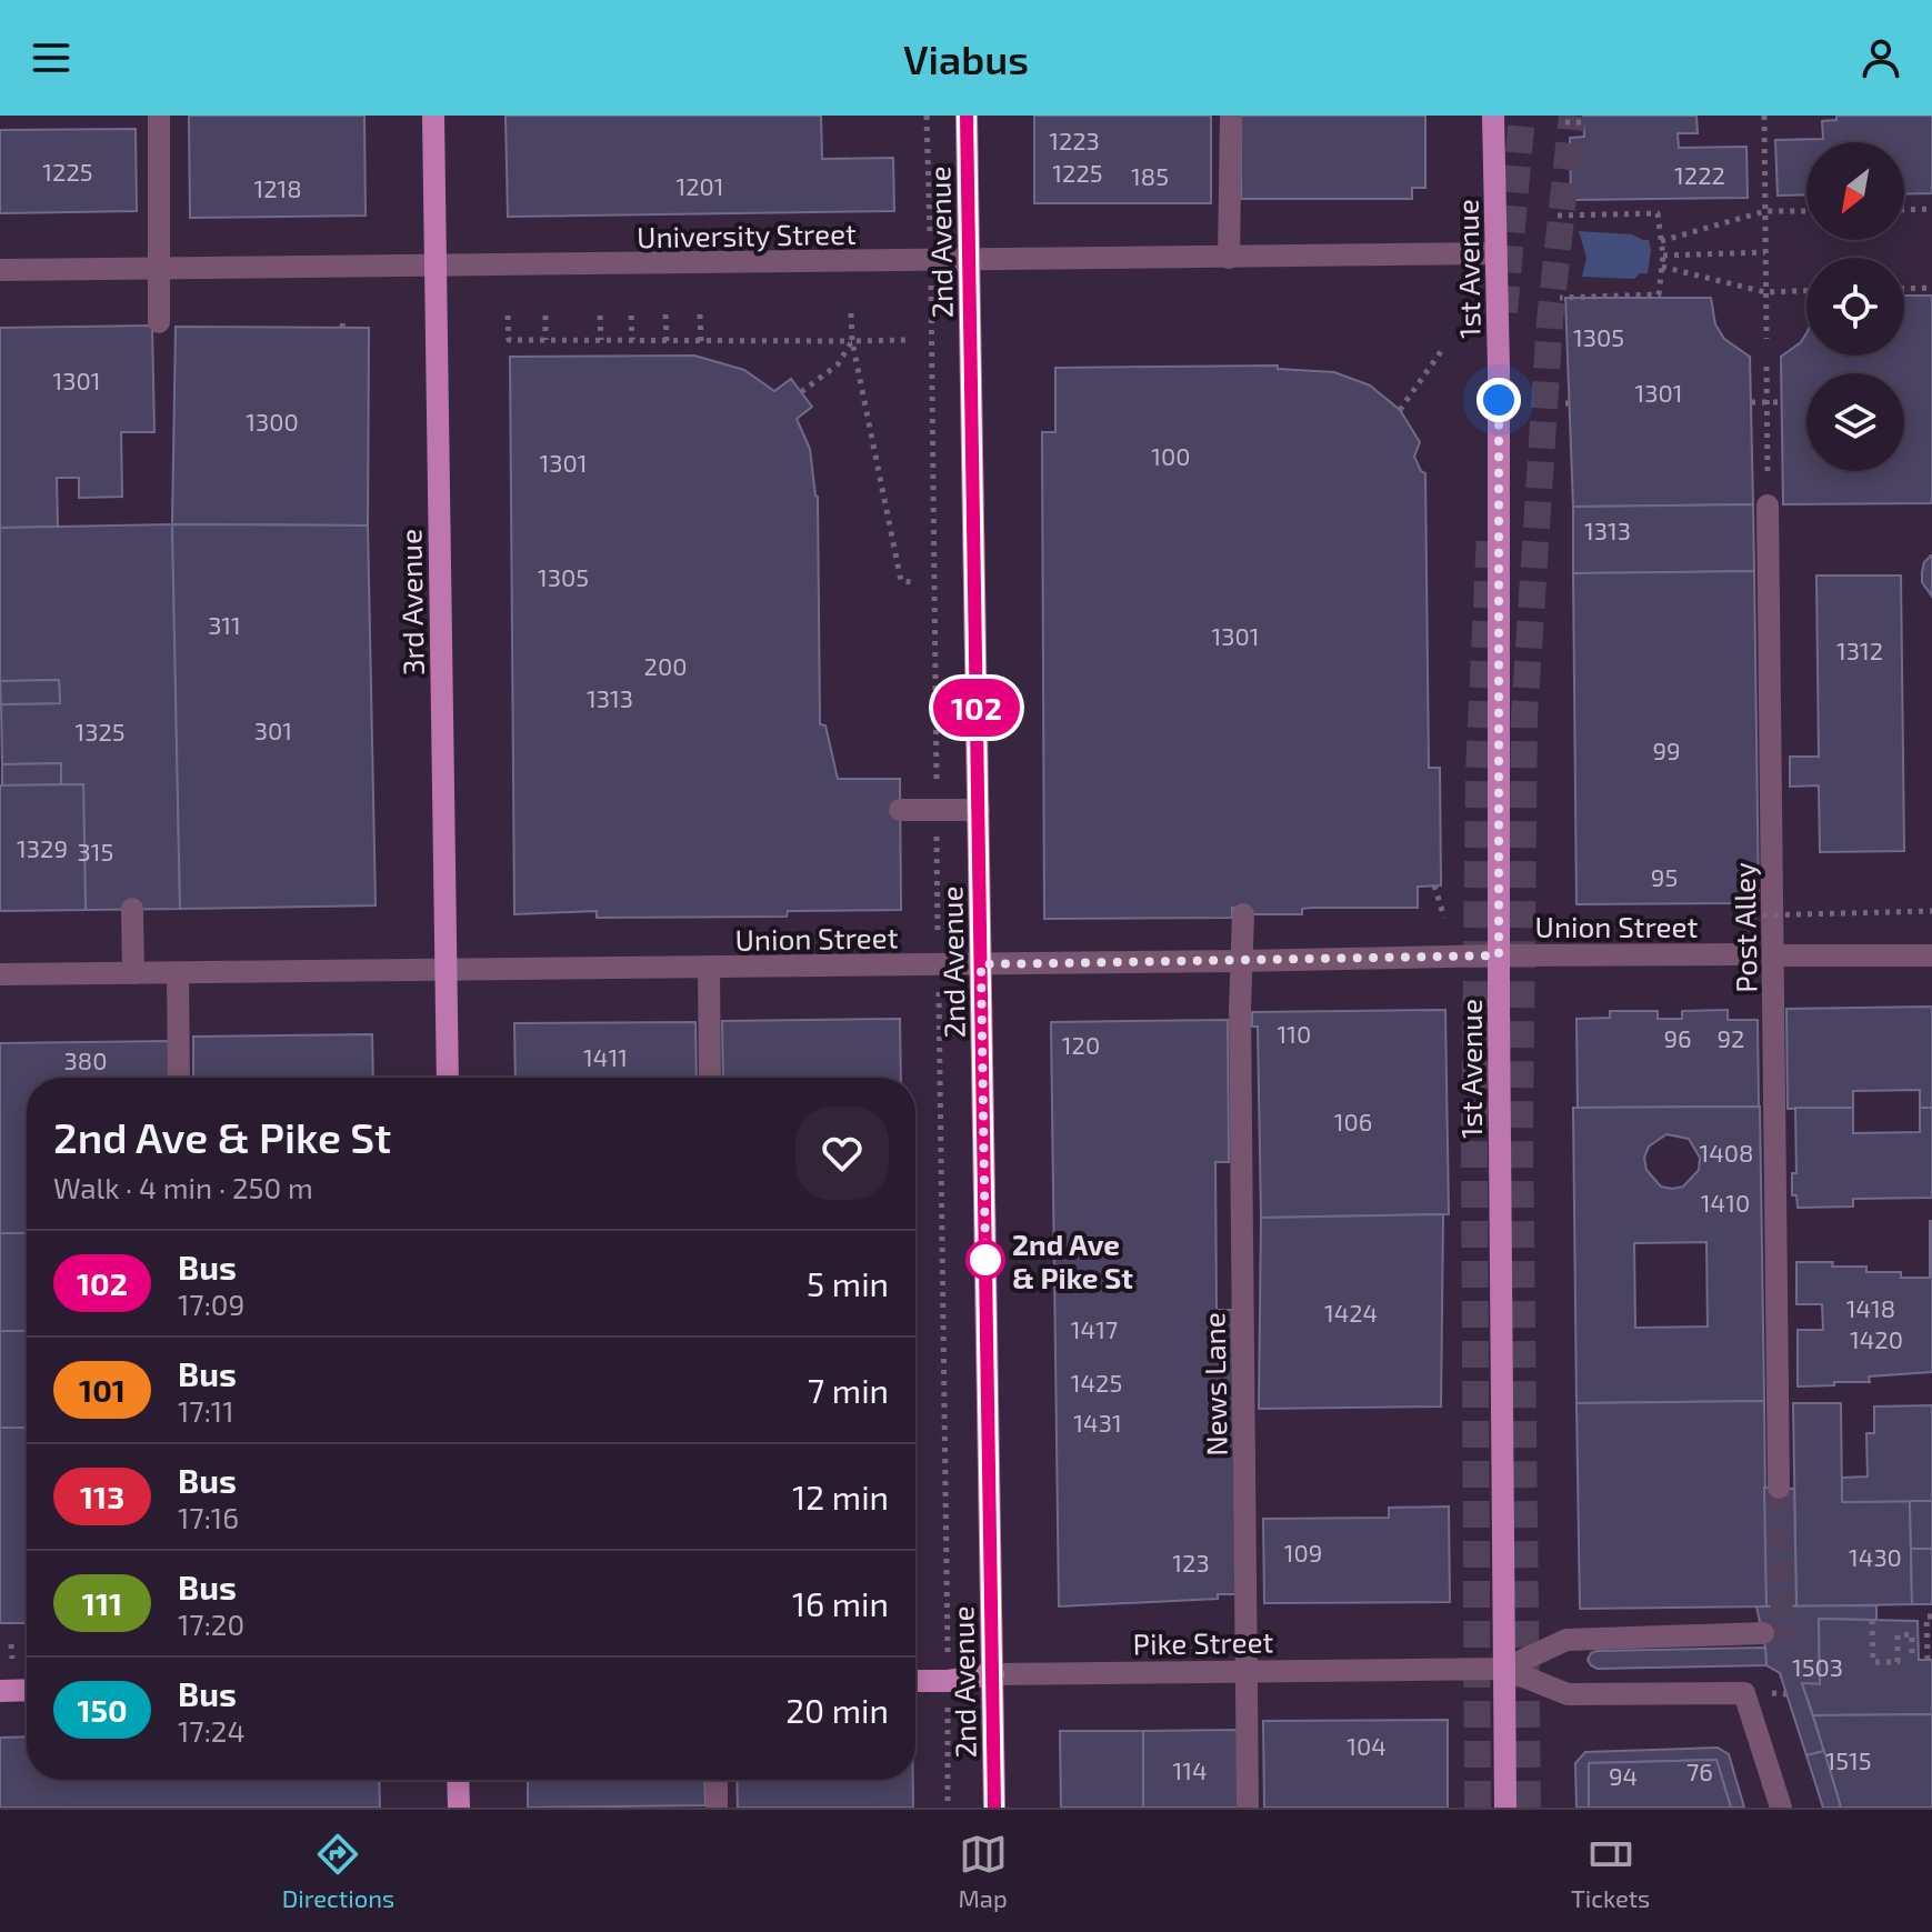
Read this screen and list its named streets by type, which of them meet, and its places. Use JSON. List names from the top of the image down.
{
  "streets": {
    "main road": [
      "2nd Avenue",
      "1st Avenue",
      "3rd Avenue",
      "Pike Street"
    ],
    "street": [
      "University Street",
      "Union Street",
      "Post Alley",
      "News Lane"
    ]
  },
  "crossings": [
    ["University Street", "2nd Avenue"],
    ["University Street", "1st Avenue"],
    ["University Street", "3rd Avenue"],
    ["2nd Avenue", "Union Street"],
    ["2nd Avenue", "Pike Street"],
    ["1st Avenue", "Union Street"],
    ["1st Avenue", "Pike Street"],
    ["3rd Avenue", "Union Street"],
    ["Union Street", "News Lane"],
    ["News Lane", "Pike Street"]
  ],
  "places": ["2nd Ave & Pike St"],
  "lines": ["bus line 102"],
  "house_numbers": [
    "1223",
    "1225",
    "1225",
    "1222",
    "185",
    "1201",
    "1218",
    "1305",
    "1301",
    "1301",
    "1300",
    "100",
    "1301",
    "1313",
    "1305",
    "311",
    "1301",
    "1312",
    "200",
    "1313",
    "301",
    "1325",
    "99",
    "1329",
    "315",
    "95",
    "110",
    "96",
    "92",
    "120",
    "1411",
    "380",
    "106",
    "1408",
    "1410",
    "1418",
    "1424",
    "1417",
    "1420",
    "1425",
    "1431",
    "109",
    "1430",
    "123",
    "1503",
    "104",
    "1515",
    "114",
    "76",
    "94"
  ],
  "north": "bottom left",
  "page": {
    "header": "Viabus",
    "on_map": "102",
    "heading": ["2nd Ave & Pike St", "Walk · 4 min · 250 m"],
    "list": [
      {
        "mark": "102",
        "name": "Bus",
        "note": "17:09",
        "value": "5 min"
      },
      {
        "mark": "101",
        "name": "Bus",
        "note": "17:11",
        "value": "7 min"
      },
      {
        "mark": "113",
        "name": "Bus",
        "note": "17:16",
        "value": "12 min"
      },
      {
        "mark": "111",
        "name": "Bus",
        "note": "17:20",
        "value": "16 min"
      },
      {
        "mark": "150",
        "name": "Bus",
        "note": "17:24",
        "value": "20 min"
      }
    ],
    "tabs": ["Directions", "Map", "Tickets"]
  }
}
